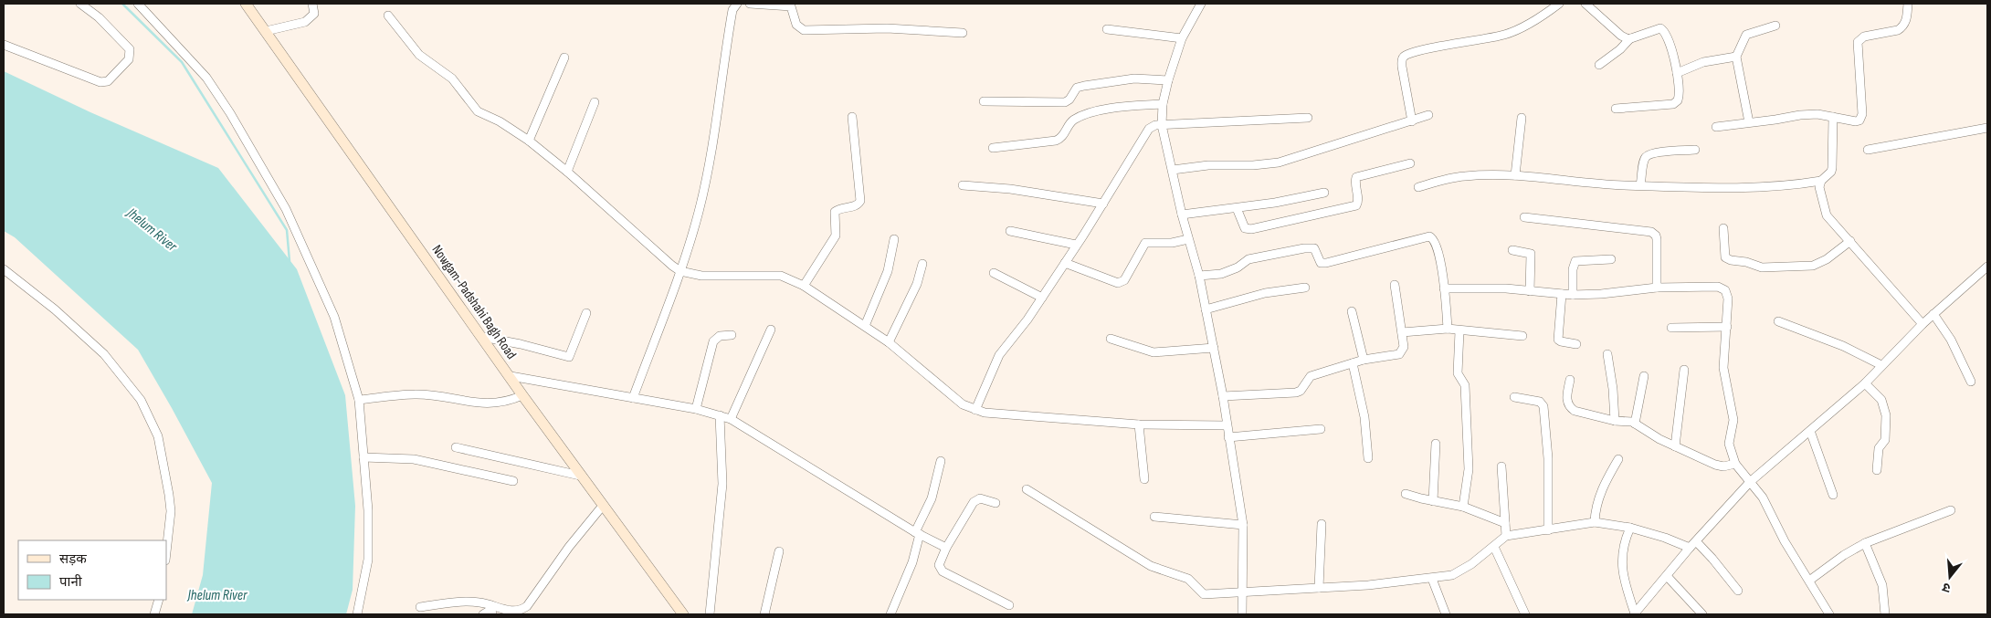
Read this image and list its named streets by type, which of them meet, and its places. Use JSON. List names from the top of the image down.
{
  "streets": {
    "main road": ["Nowgam-Padshahi Bagh Road"]
  },
  "water": ["Jhelum River"],
  "legend": ["सड़क", "पानी"],
  "north": "bottom"
}
